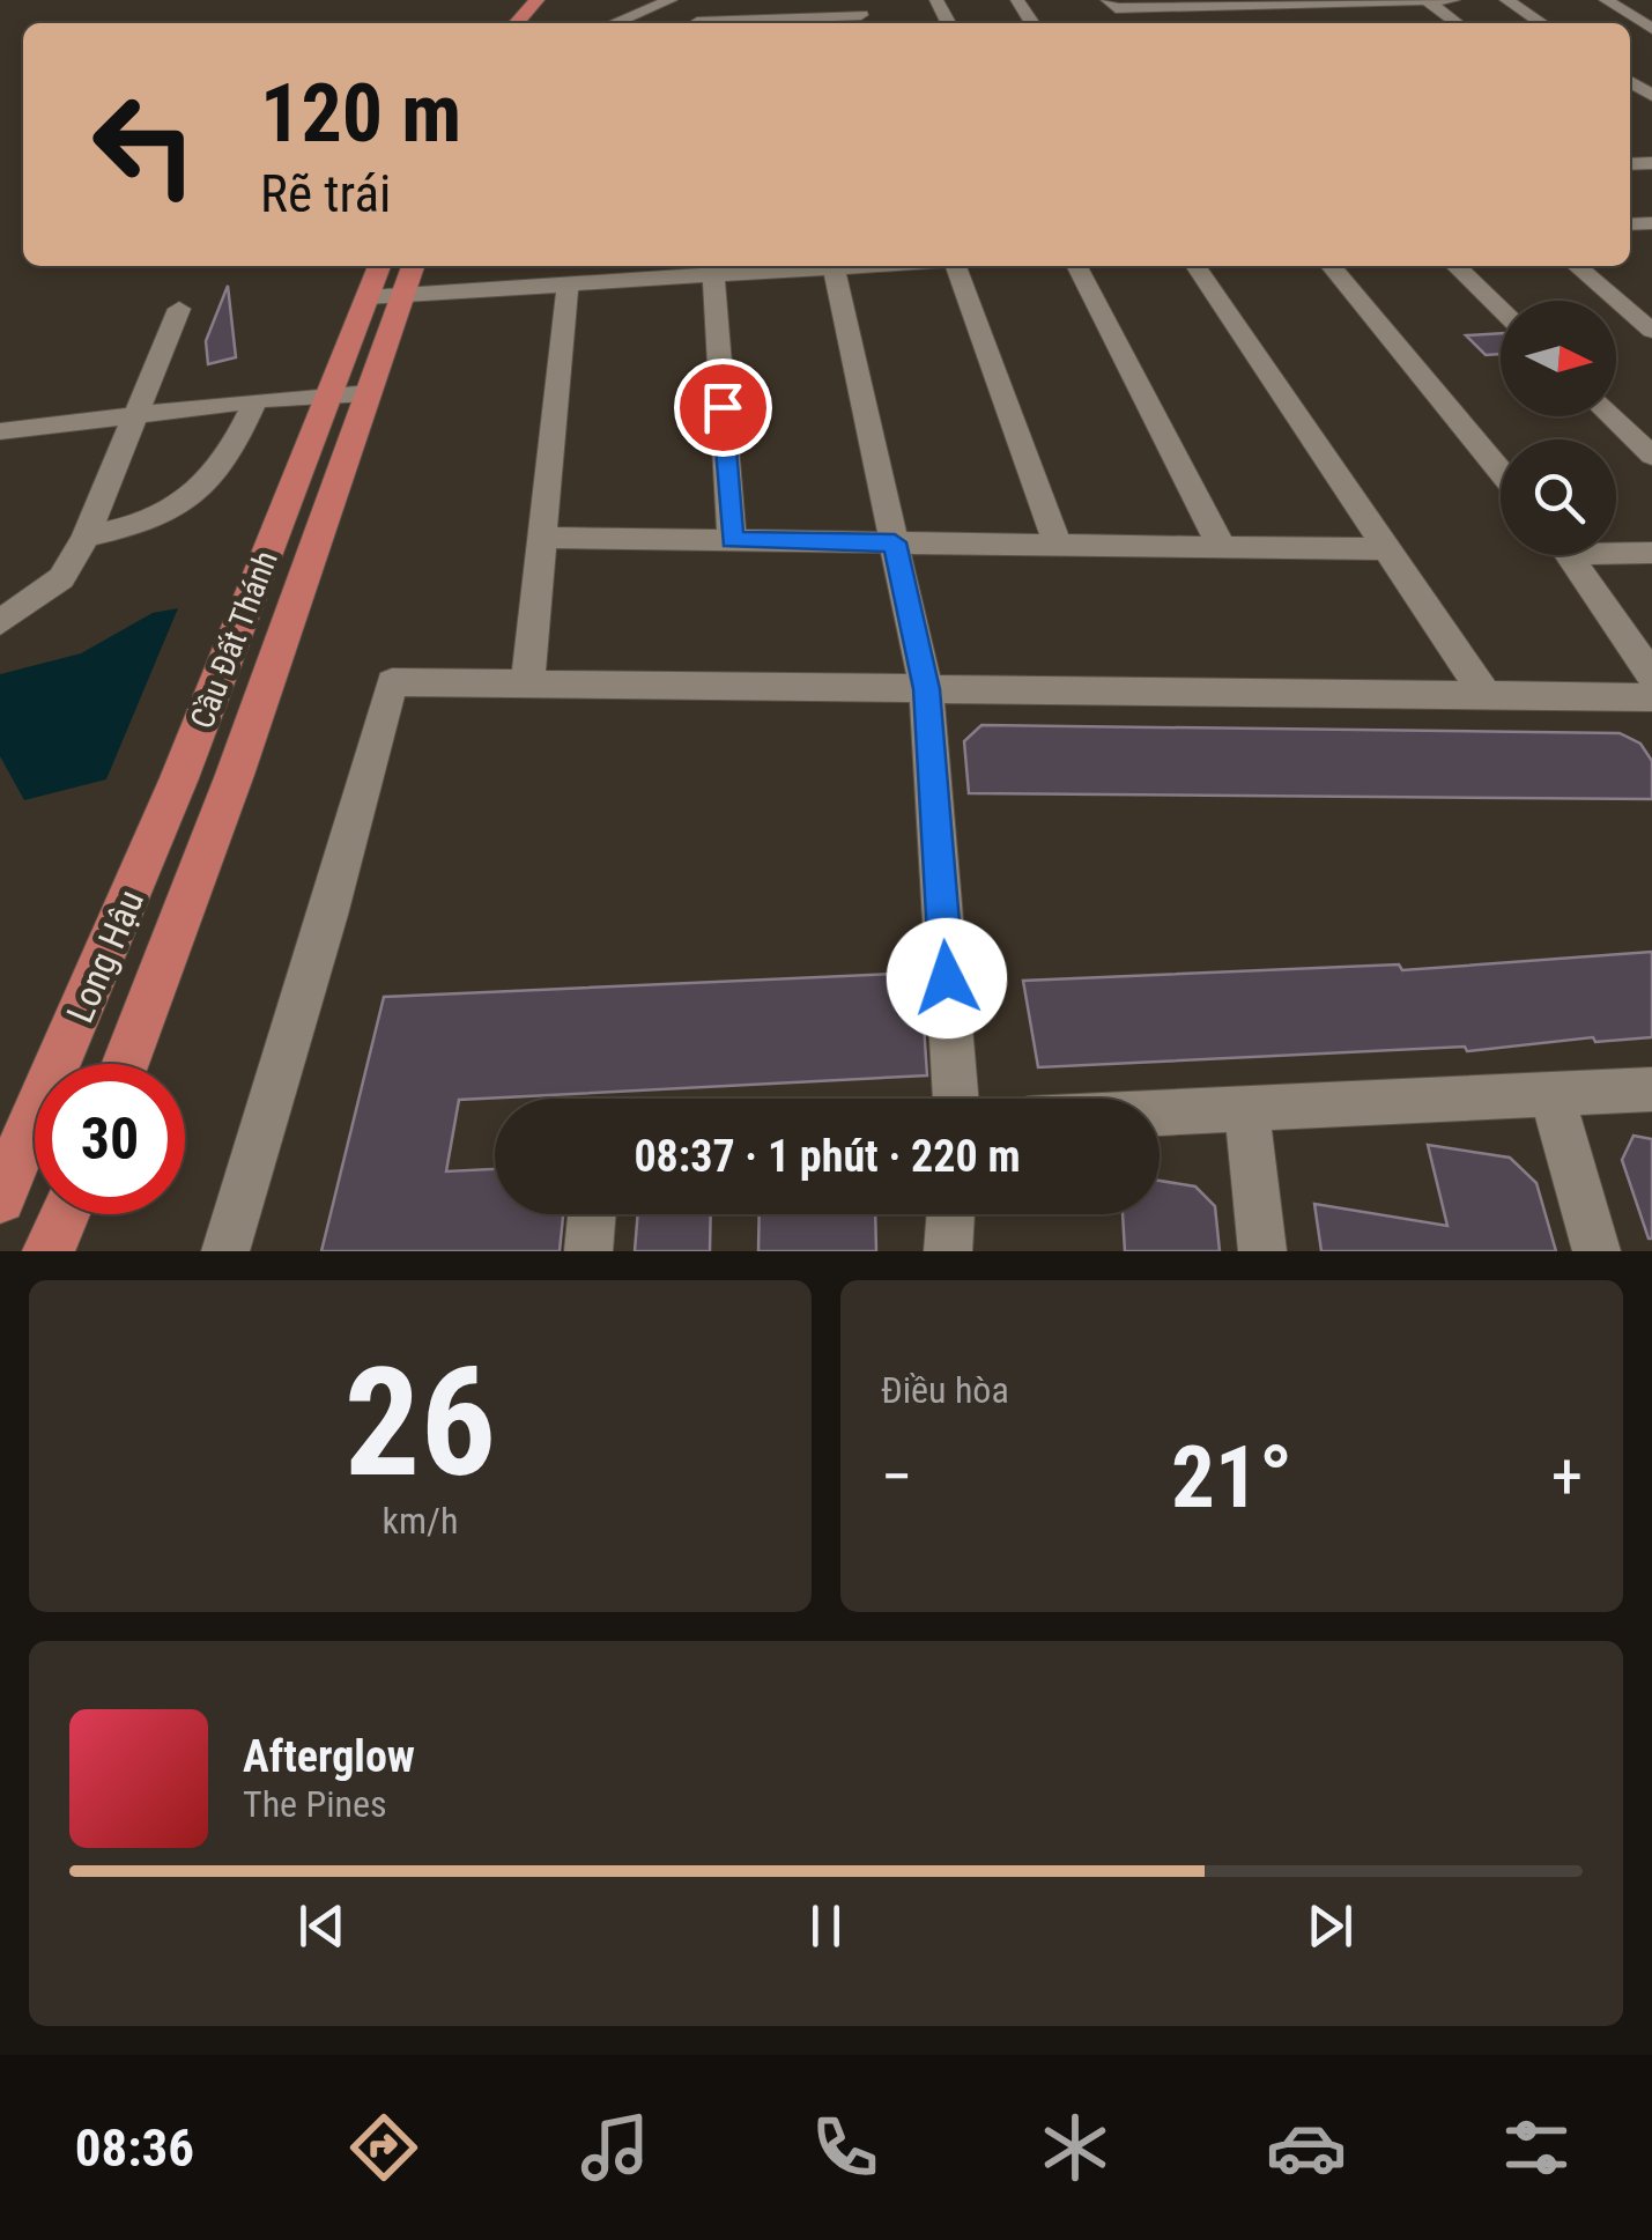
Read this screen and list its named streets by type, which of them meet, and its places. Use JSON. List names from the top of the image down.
{
  "streets": {
    "main road": ["Cầu Đất Thánh", "Long Hậu"]
  },
  "crossings": [
    ["Cầu Đất Thánh", "Long Hậu"]
  ],
  "north": "right",
  "page": {
    "turn": ["120 m", "Rẽ trái"],
    "limit": "30",
    "trip": "08:37 · 1 phút · 220 m",
    "tile": [
      ["26", "km/h"],
      "Điều hòa"
    ],
    "heat": ["−", "21°", "+"],
    "song": ["Afterglow", "The Pines"],
    "tabs": "08:36"
  }
}
